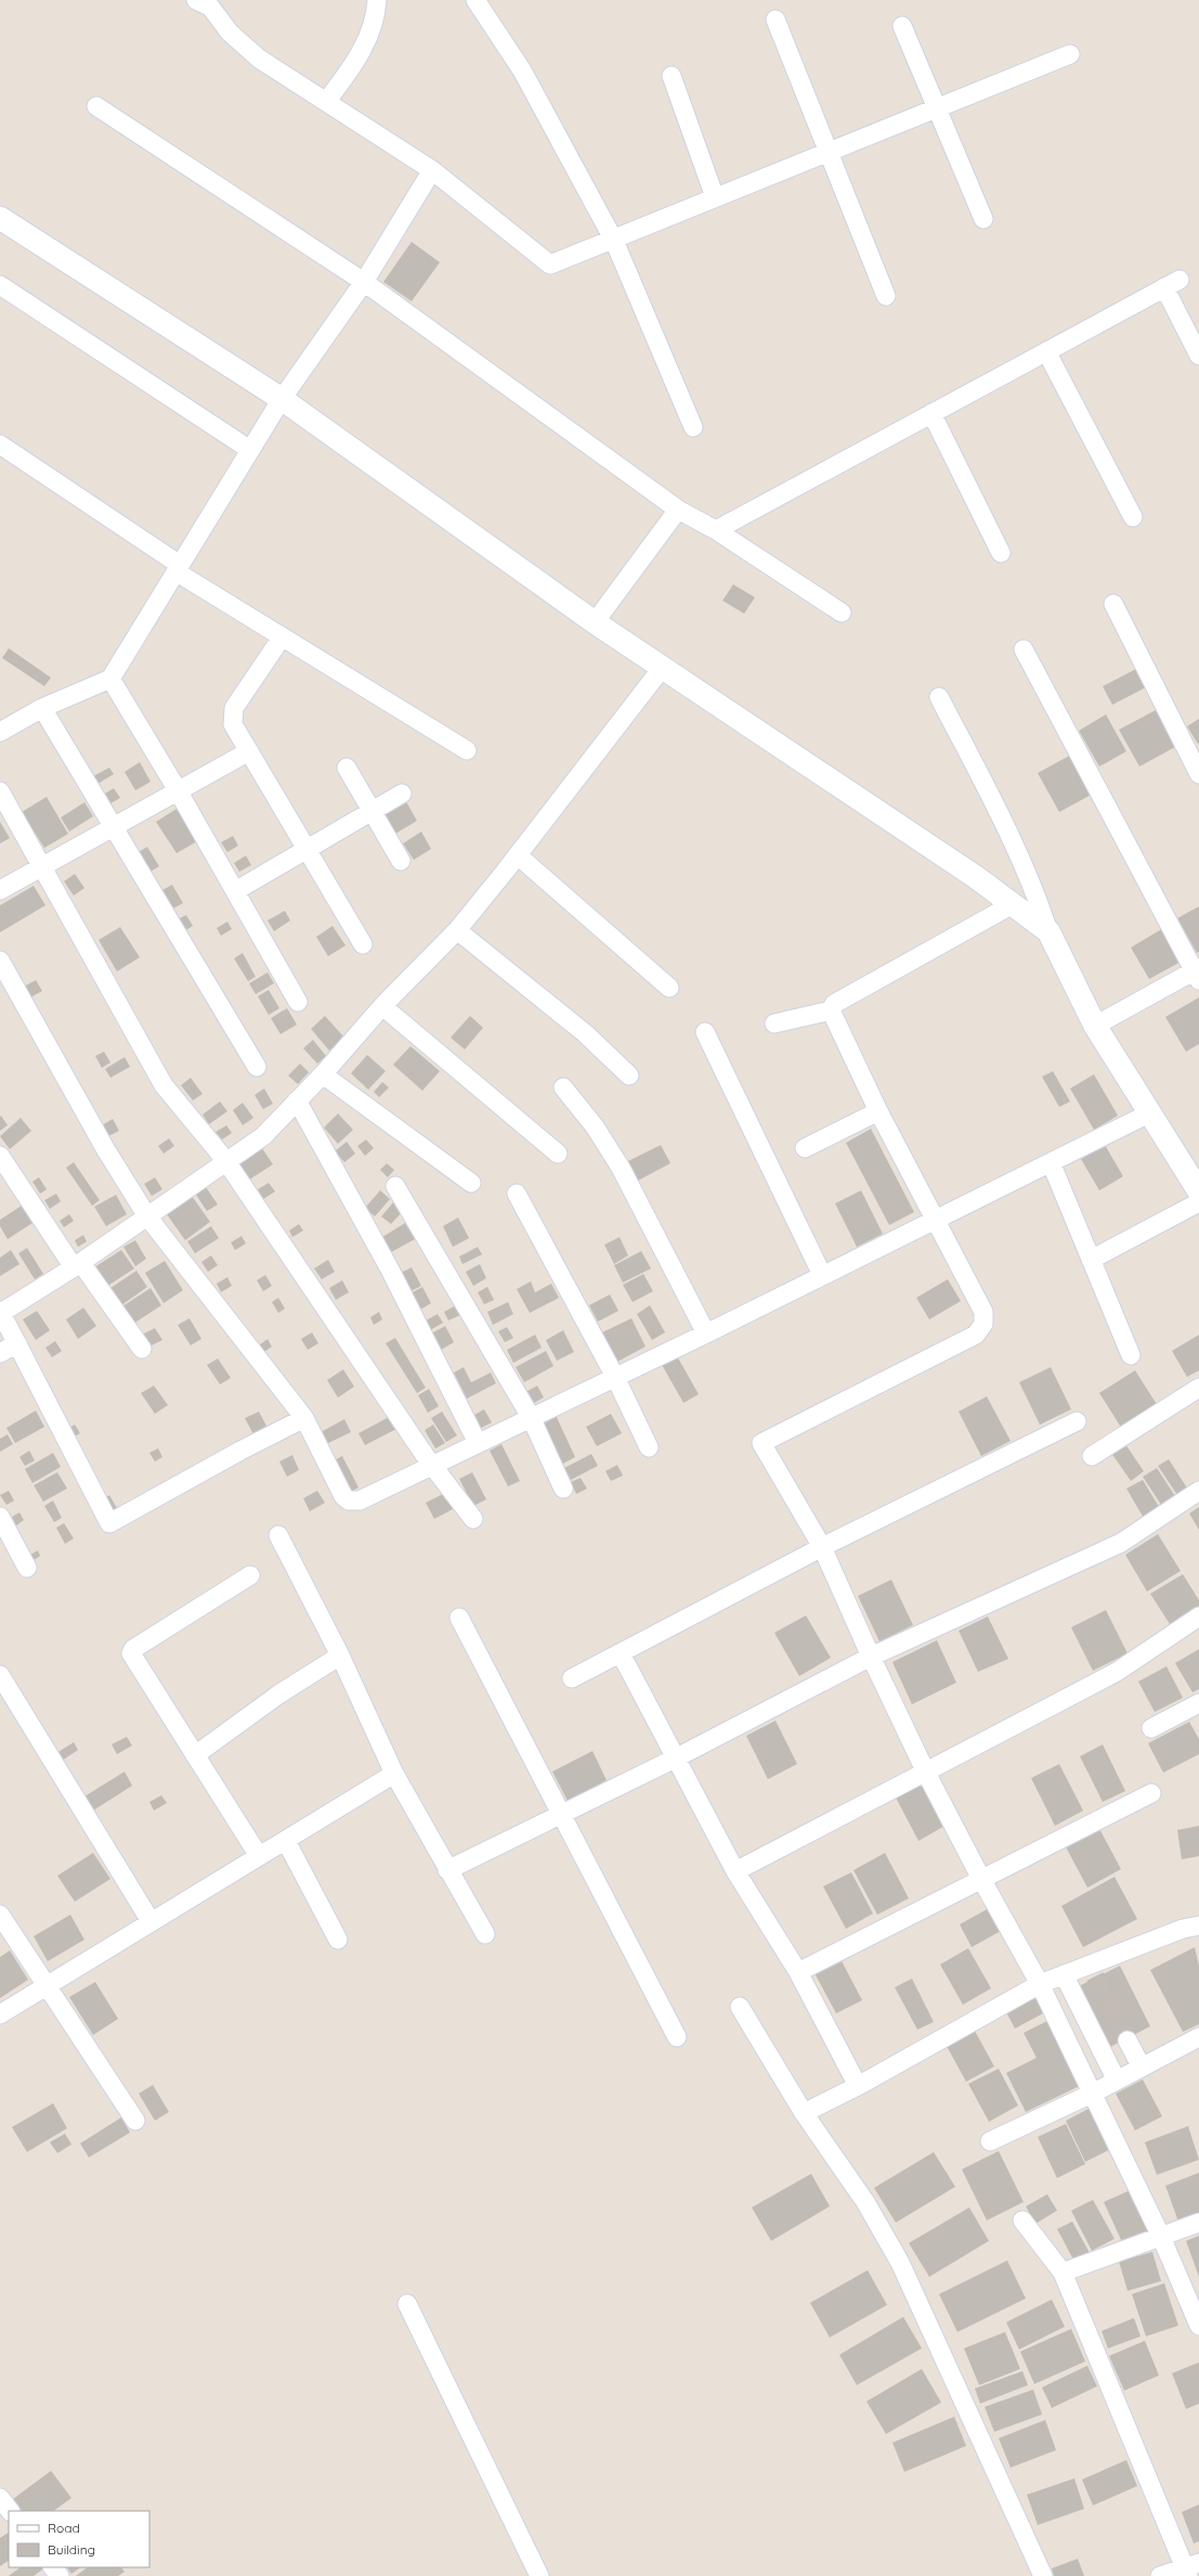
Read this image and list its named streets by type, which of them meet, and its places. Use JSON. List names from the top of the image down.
{
  "legend": ["Road", "Building"]
}
